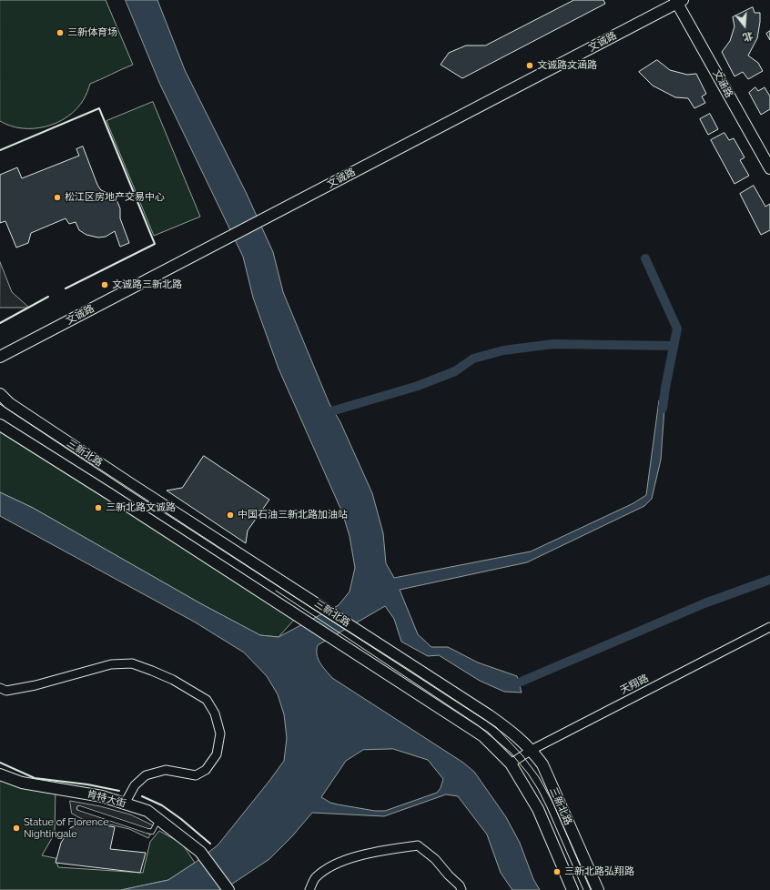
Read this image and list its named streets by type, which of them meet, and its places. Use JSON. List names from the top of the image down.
{
  "streets": {
    "main road": [
      "文诚路",
      "文涵路",
      "三新北路",
      "肯特大街"
    ],
    "street": ["天翔路"]
  },
  "crossings": [
    ["文诚路", "文涵路"],
    ["三新北路", "天翔路"]
  ],
  "places": [
    "三新体育场",
    "文诚路文涵路",
    "松江区房地产交易中心",
    "文诚路三新北路",
    "三新北路文诚路",
    "中国石油三新北路加油站",
    "Statue of Florence Nightingale",
    "三新北路弘翔路"
  ],
  "north": "bottom"
}
